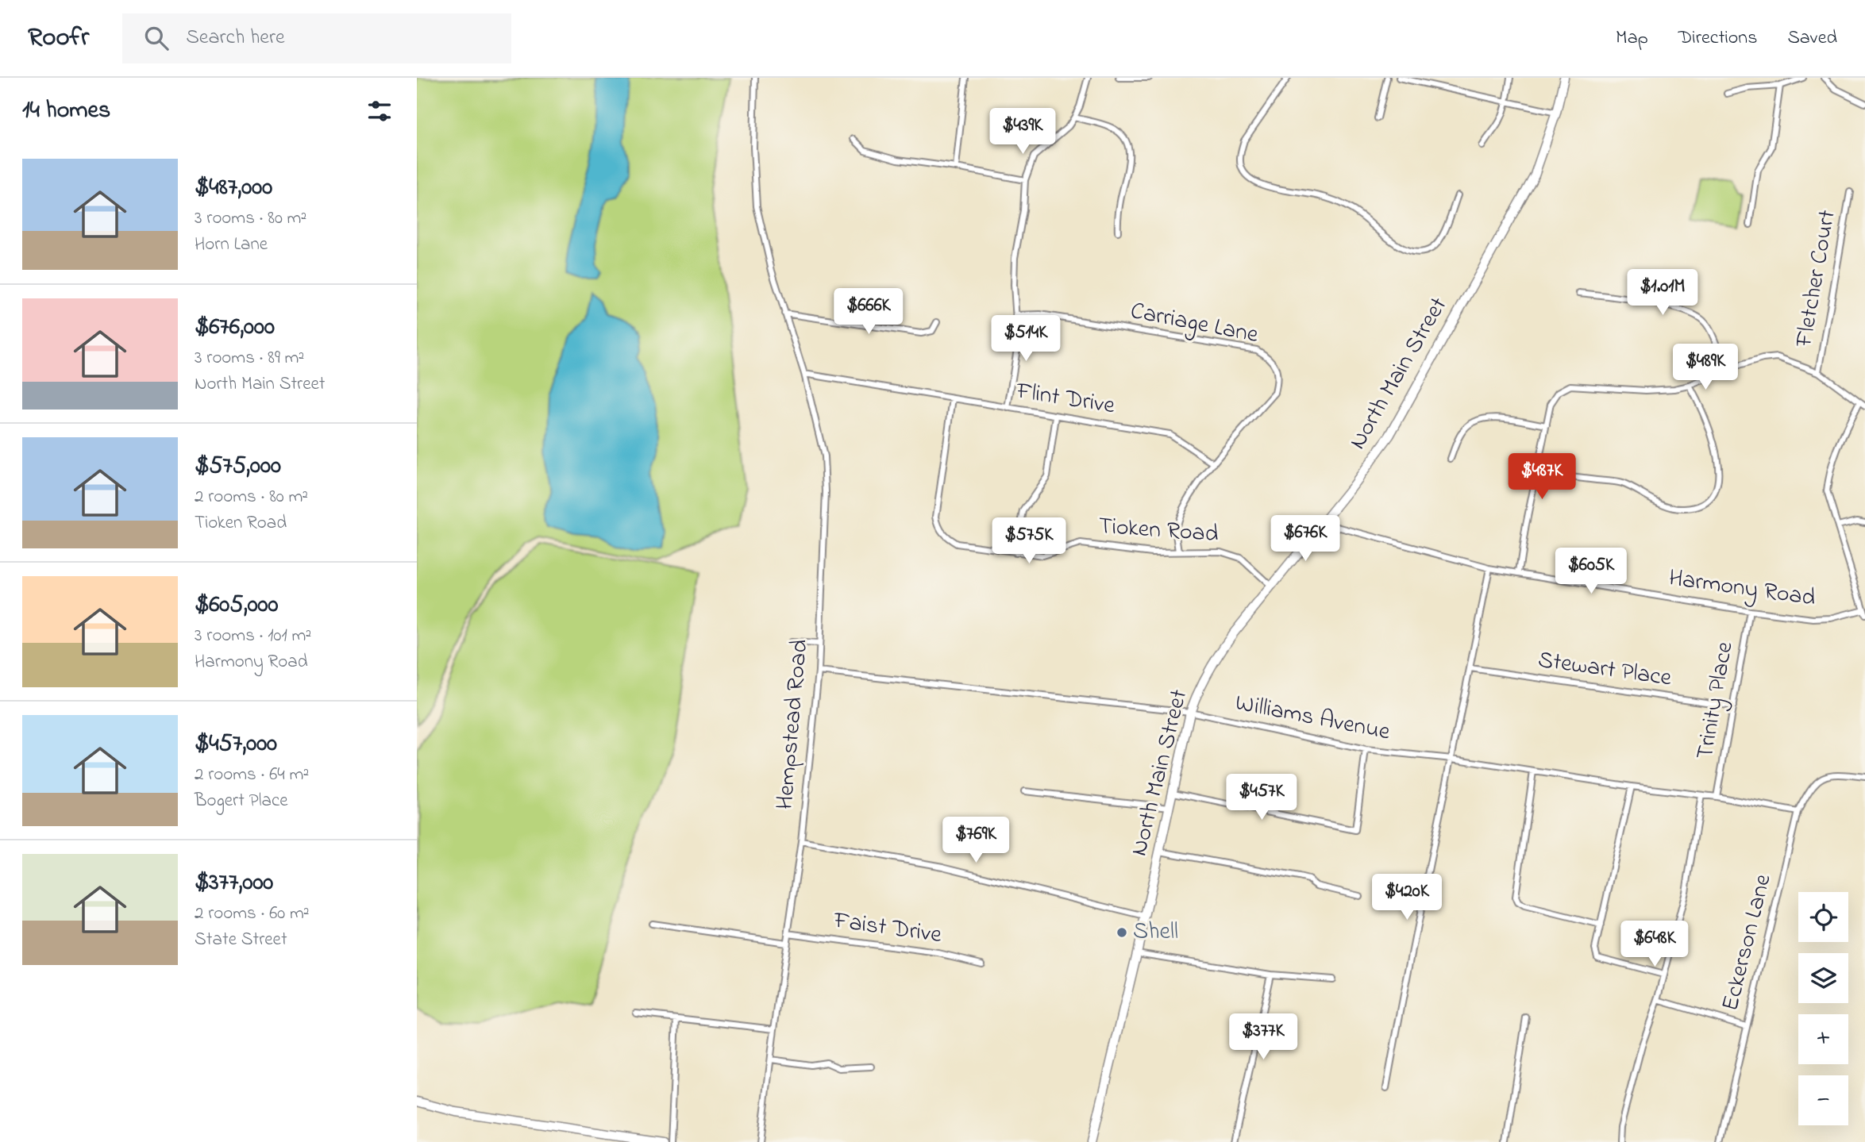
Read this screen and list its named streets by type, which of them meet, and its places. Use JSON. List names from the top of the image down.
{
  "streets": {
    "main road": ["North Main Street"],
    "street": [
      "Fletcher Court",
      "Carriage Lane",
      "Flint Drive",
      "Tioken Road",
      "Harmony Road",
      "Stewart Place",
      "Trinity Place",
      "Williams Avenue",
      "Hempstead Road",
      "Faist Drive",
      "Eckerson Lane"
    ]
  },
  "crossings": [
    ["Carriage Lane", "Flint Drive"],
    ["Carriage Lane", "Tioken Road"],
    ["North Main Street", "Tioken Road"],
    ["North Main Street", "Harmony Road"],
    ["North Main Street", "Williams Avenue"],
    ["Flint Drive", "Tioken Road"],
    ["Flint Drive", "Hempstead Road"],
    ["Harmony Road", "Trinity Place"],
    ["Stewart Place", "Trinity Place"],
    ["Trinity Place", "Williams Avenue"],
    ["Williams Avenue", "Hempstead Road"],
    ["Williams Avenue", "Eckerson Lane"],
    ["Hempstead Road", "Faist Drive"]
  ],
  "places": ["Shell"],
  "page": {
    "header": "Roofr",
    "search": "Search here",
    "nav": ["Map", "Directions", "Saved"],
    "heading": "14 homes",
    "price": [
      "$439K",
      "$1.01M",
      "$666K",
      "$514K",
      "$489K",
      "$487K",
      "$676K",
      "$575K",
      "$605K",
      "$457K",
      "$769K",
      "$420K",
      "$648K",
      "$377K"
    ],
    "list": [
      {
        "name": "$487,000",
        "note": "3 rooms · 80 m² · Horn Lane"
      },
      {
        "name": "$676,000",
        "note": "3 rooms · 89 m² · North Main Street"
      },
      {
        "name": "$575,000",
        "note": "2 rooms · 80 m² · Tioken Road"
      },
      {
        "name": "$605,000",
        "note": "3 rooms · 101 m² · Harmony Road"
      },
      {
        "name": "$457,000",
        "note": "2 rooms · 64 m² · Bogert Place"
      },
      {
        "name": "$377,000",
        "note": "2 rooms · 60 m² · State Street"
      }
    ],
    "map_buttons": ["+", "−"]
  }
}
